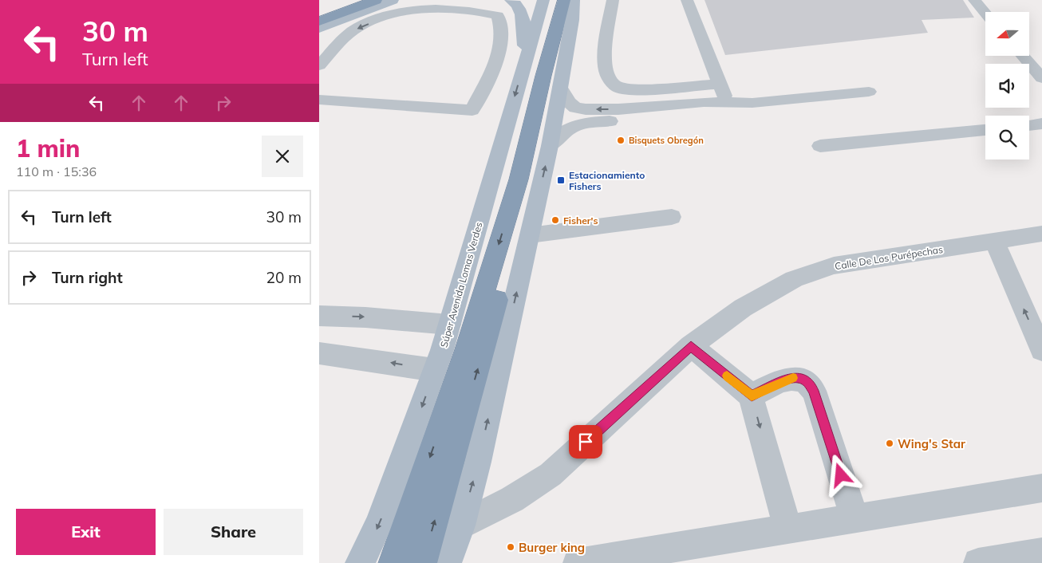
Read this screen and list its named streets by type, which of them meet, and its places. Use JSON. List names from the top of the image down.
{
  "streets": {
    "main road": ["Súper Avenida Lomas Verdes"],
    "street": ["Calle De Los Purépechas"]
  },
  "places": {
    "other": [
      "Bisquets Obregón",
      "Fisher's",
      "Wing's Star",
      "Burger king"
    ],
    "transit": ["Estacionamiento Fishers"]
  },
  "north": "left",
  "page": {
    "turn": ["30 m", "Turn left"],
    "heading": ["1 min", "110 m · 15:36"],
    "list": [
      {
        "name": "Turn left",
        "value": "30 m"
      },
      {
        "name": "Turn right",
        "value": "20 m"
      }
    ],
    "buttons": ["Exit", "Share"]
  }
}
